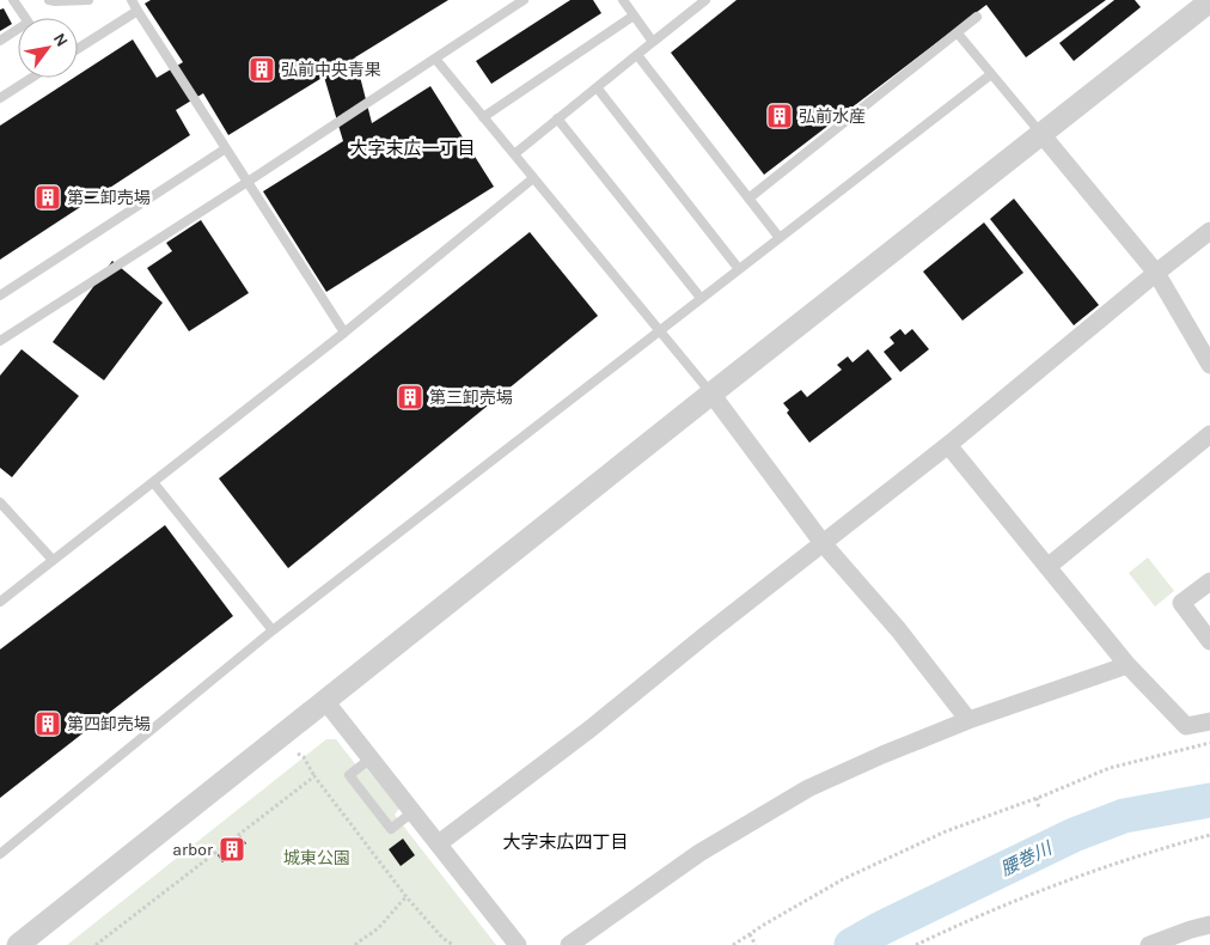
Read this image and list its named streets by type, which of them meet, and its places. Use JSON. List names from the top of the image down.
{
  "districts": ["大字末広一丁目", "大字末広四丁目"],
  "water": ["腰巻川"],
  "parks": ["城東公園"],
  "places": {
    "building": [
      "弘前中央青果",
      "弘前水産",
      "第二卸売場",
      "第三卸売場",
      "第四卸売場",
      "arbor"
    ]
  },
  "north": "top right"
}
